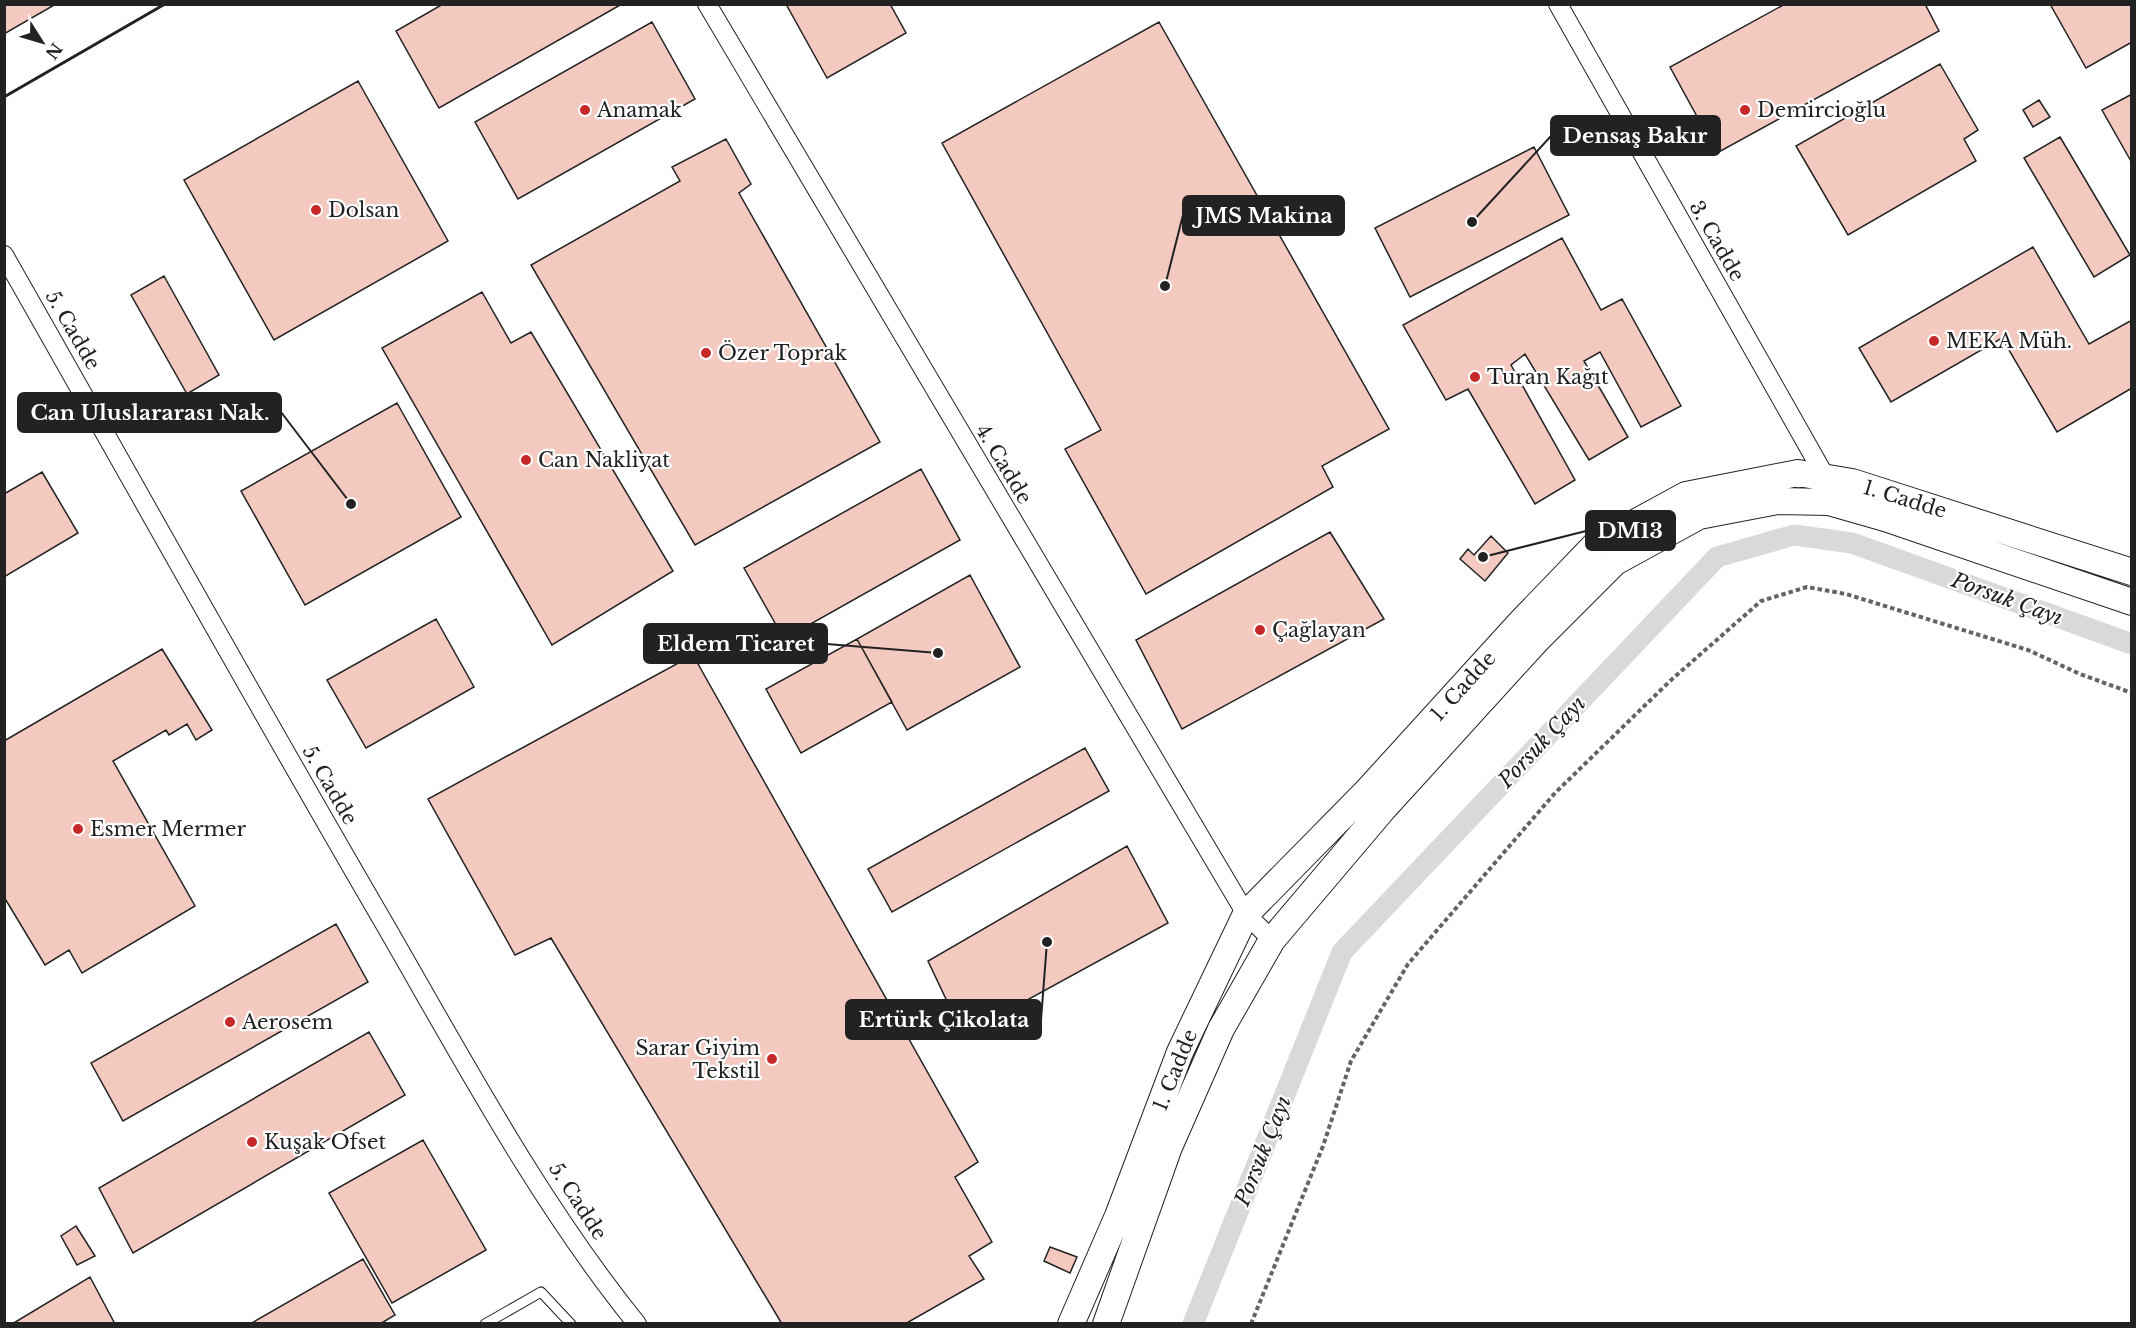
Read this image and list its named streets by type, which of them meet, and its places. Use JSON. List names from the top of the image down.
{
  "streets": {
    "street": [
      "3. Cadde",
      "5. Cadde",
      "4. Cadde",
      "1. Cadde"
    ]
  },
  "crossings": [
    ["3. Cadde", "1. Cadde"],
    ["4. Cadde", "1. Cadde"]
  ],
  "water": ["Porsuk Çayı"],
  "places": [
    "Anamak",
    "Demircioğlu",
    "Dolsan",
    "Densaş Bakır",
    "JMS Makina",
    "MEKA Müh.",
    "Özer Toprak",
    "Turan Kağıt",
    "Can Nakliyat",
    "Can Uluslararası Nak.",
    "DM13",
    "Çağlayan",
    "Eldem Ticaret",
    "Esmer Mermer",
    "Ertürk Çikolata",
    "Aerosem",
    "Sarar Giyim Tekstil",
    "Kuşak Ofset"
  ],
  "north": "bottom right"
}
